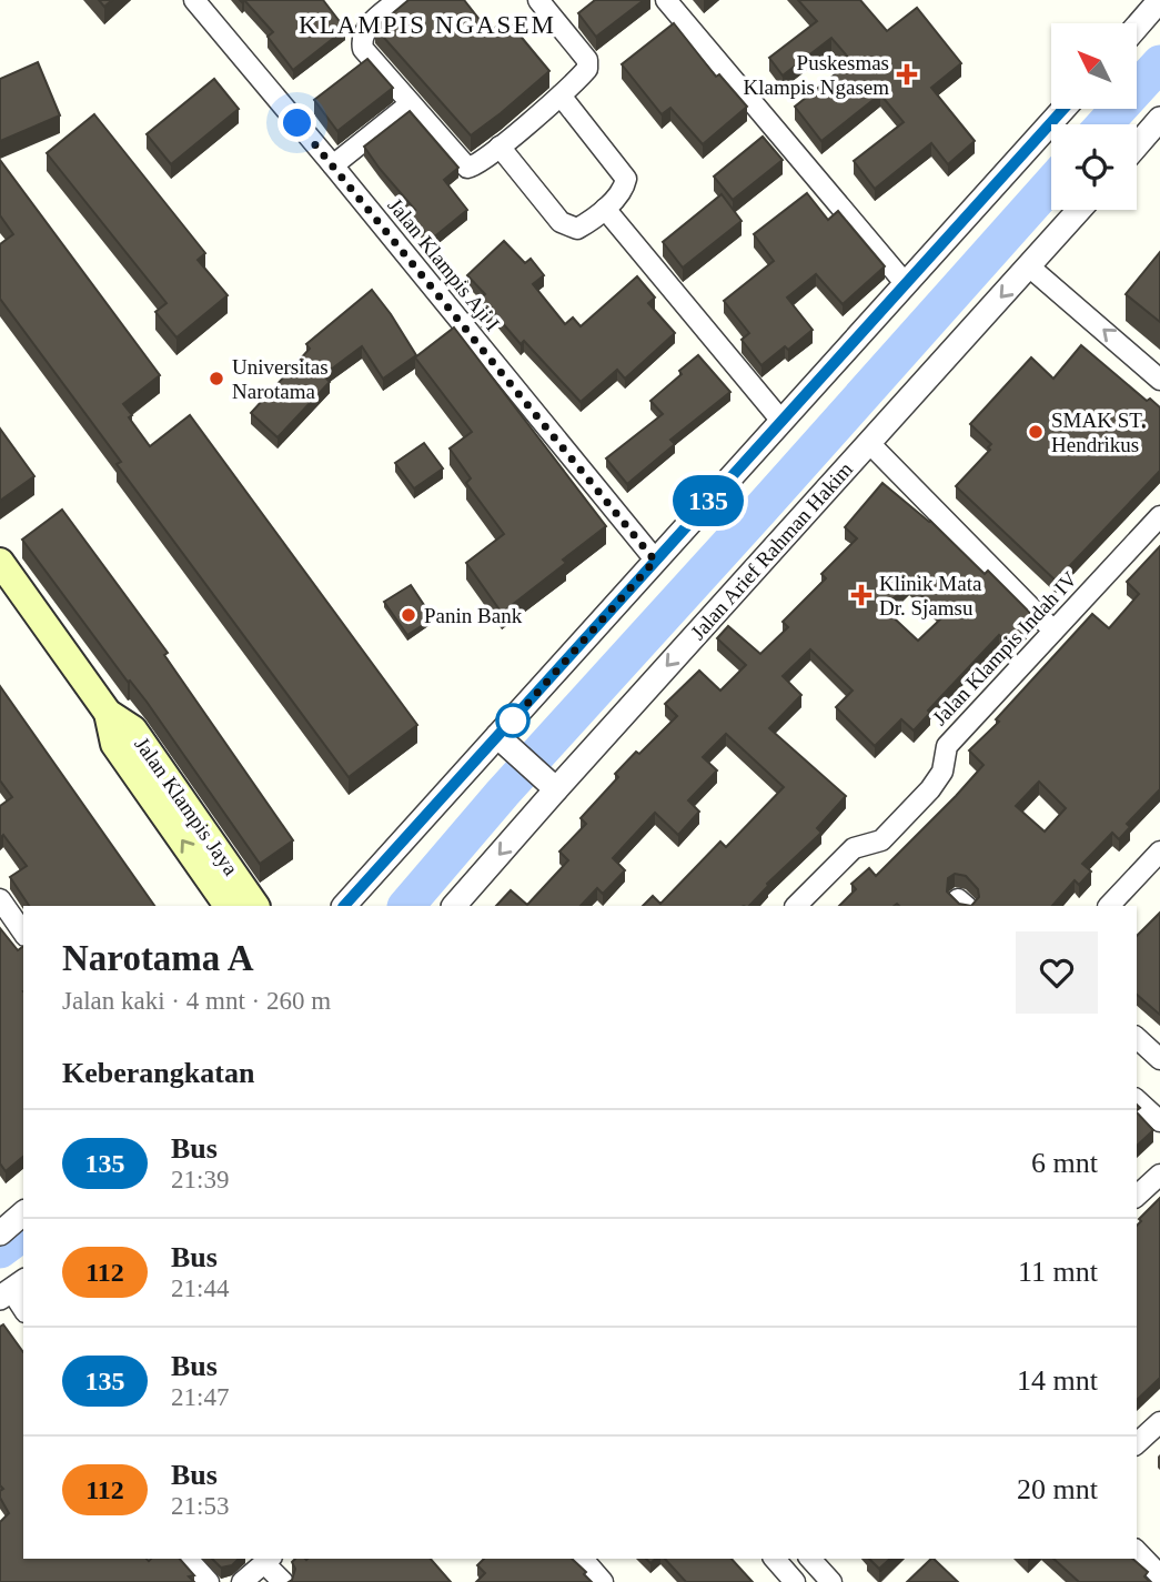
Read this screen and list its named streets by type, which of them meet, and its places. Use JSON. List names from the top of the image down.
{
  "streets": {
    "main road": ["Jalan Klampis Jaya"],
    "street": ["Jalan Klampis Aji I", "Jalan Arief Rahman Hakim", "Jalan Klampis Indah IV"]
  },
  "districts": ["KLAMPIS NGASEM"],
  "places": {
    "health": ["Puskesmas Klampis Ngasem", "Klinik Mata Dr. Sjamsu"],
    "other": ["Universitas Narotama", "SMAK ST. Hendrikus", "Panin Bank"]
  },
  "lines": ["bus line 135"],
  "north": "top left",
  "page": {
    "on_map": "135",
    "heading": [
      ["Narotama A", "Jalan kaki · 4 mnt · 260 m"],
      "Keberangkatan"
    ],
    "list": [
      {
        "mark": "135",
        "name": "Bus",
        "note": "21:39",
        "value": "6 mnt"
      },
      {
        "mark": "112",
        "name": "Bus",
        "note": "21:44",
        "value": "11 mnt"
      },
      {
        "mark": "135",
        "name": "Bus",
        "note": "21:47",
        "value": "14 mnt"
      },
      {
        "mark": "112",
        "name": "Bus",
        "note": "21:53",
        "value": "20 mnt"
      }
    ]
  }
}
